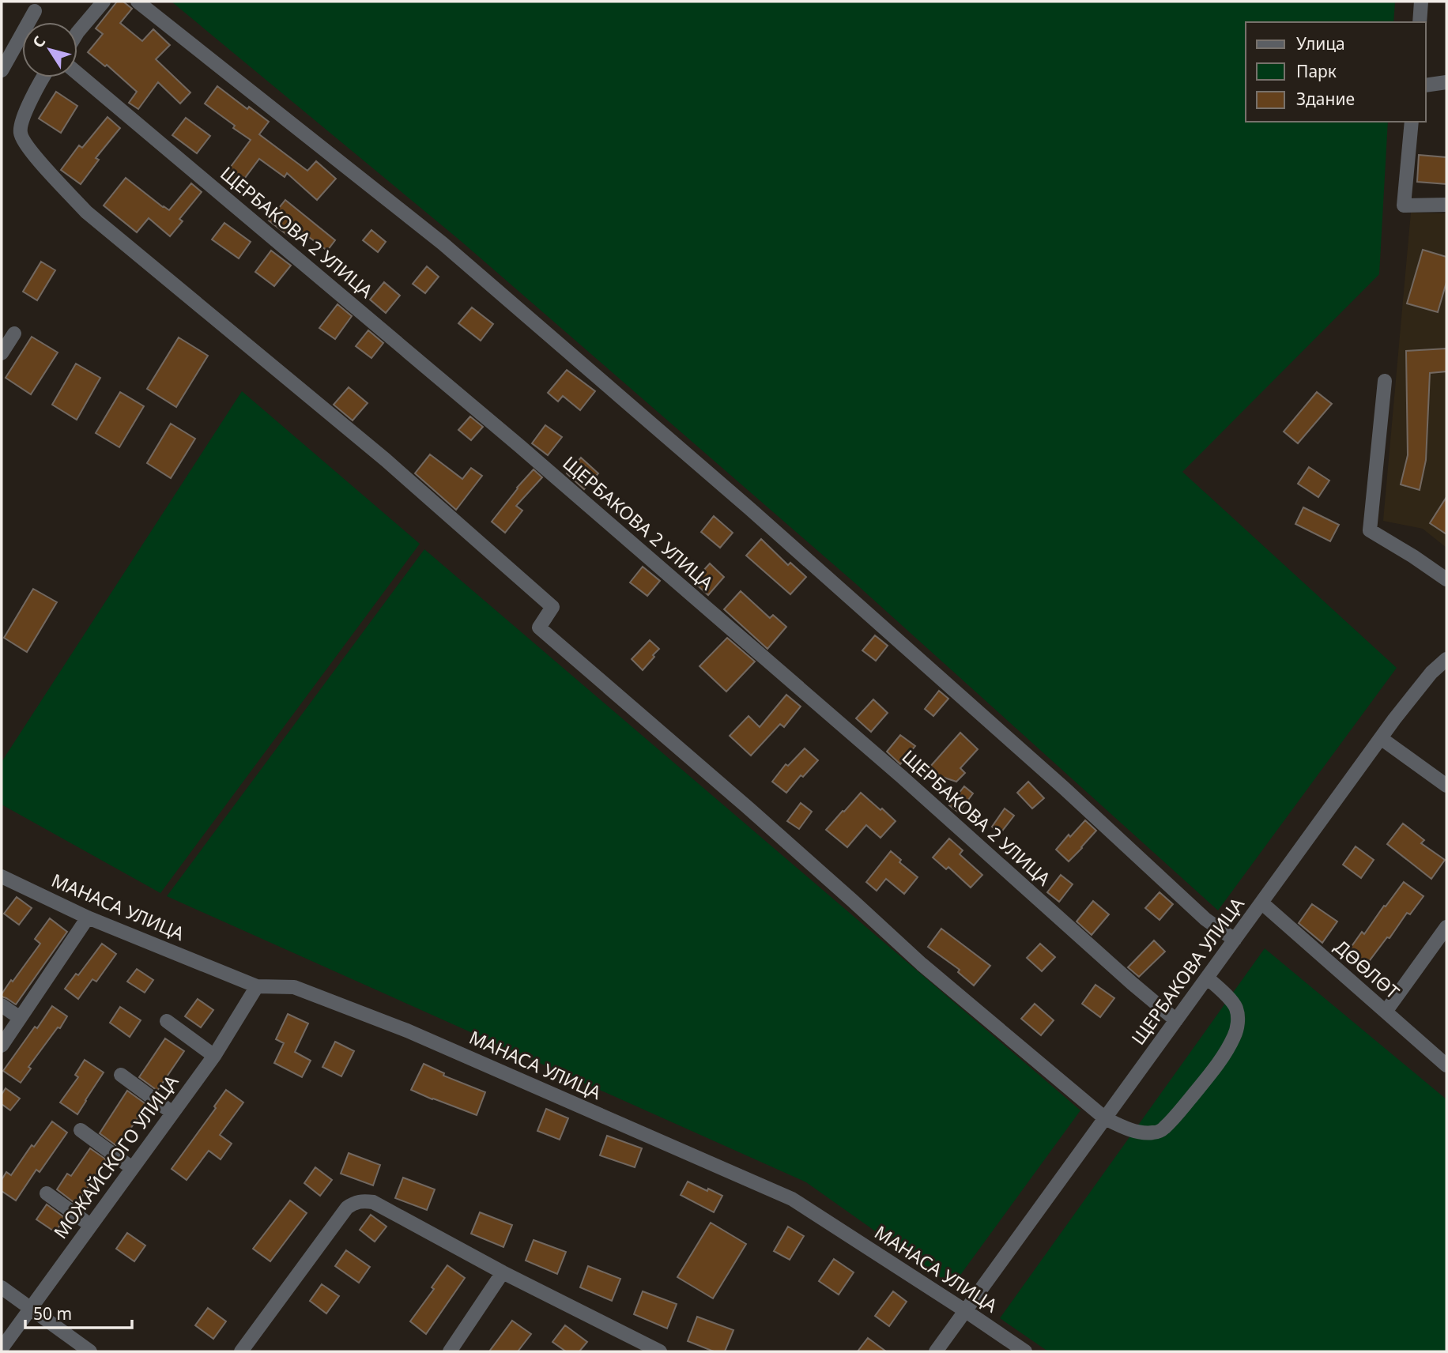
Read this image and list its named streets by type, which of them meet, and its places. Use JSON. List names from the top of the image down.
{
  "streets": {
    "street": [
      "ЩЕРБАКОВА 2 УЛИЦА",
      "МАНАСА УЛИЦА",
      "ДӨӨЛӨТ",
      "ЩЕРБАКОВА УЛИЦА",
      "МОЖАЙСКОГО УЛИЦА"
    ]
  },
  "crossings": [
    ["ЩЕРБАКОВА 2 УЛИЦА", "ЩЕРБАКОВА УЛИЦА"],
    ["МАНАСА УЛИЦА", "ЩЕРБАКОВА УЛИЦА"],
    ["МАНАСА УЛИЦА", "МОЖАЙСКОГО УЛИЦА"],
    ["ДӨӨЛӨТ", "ЩЕРБАКОВА УЛИЦА"]
  ],
  "legend": ["Улица", "Парк", "Здание"],
  "scale_bar": "50 m",
  "north": "top left"
}
